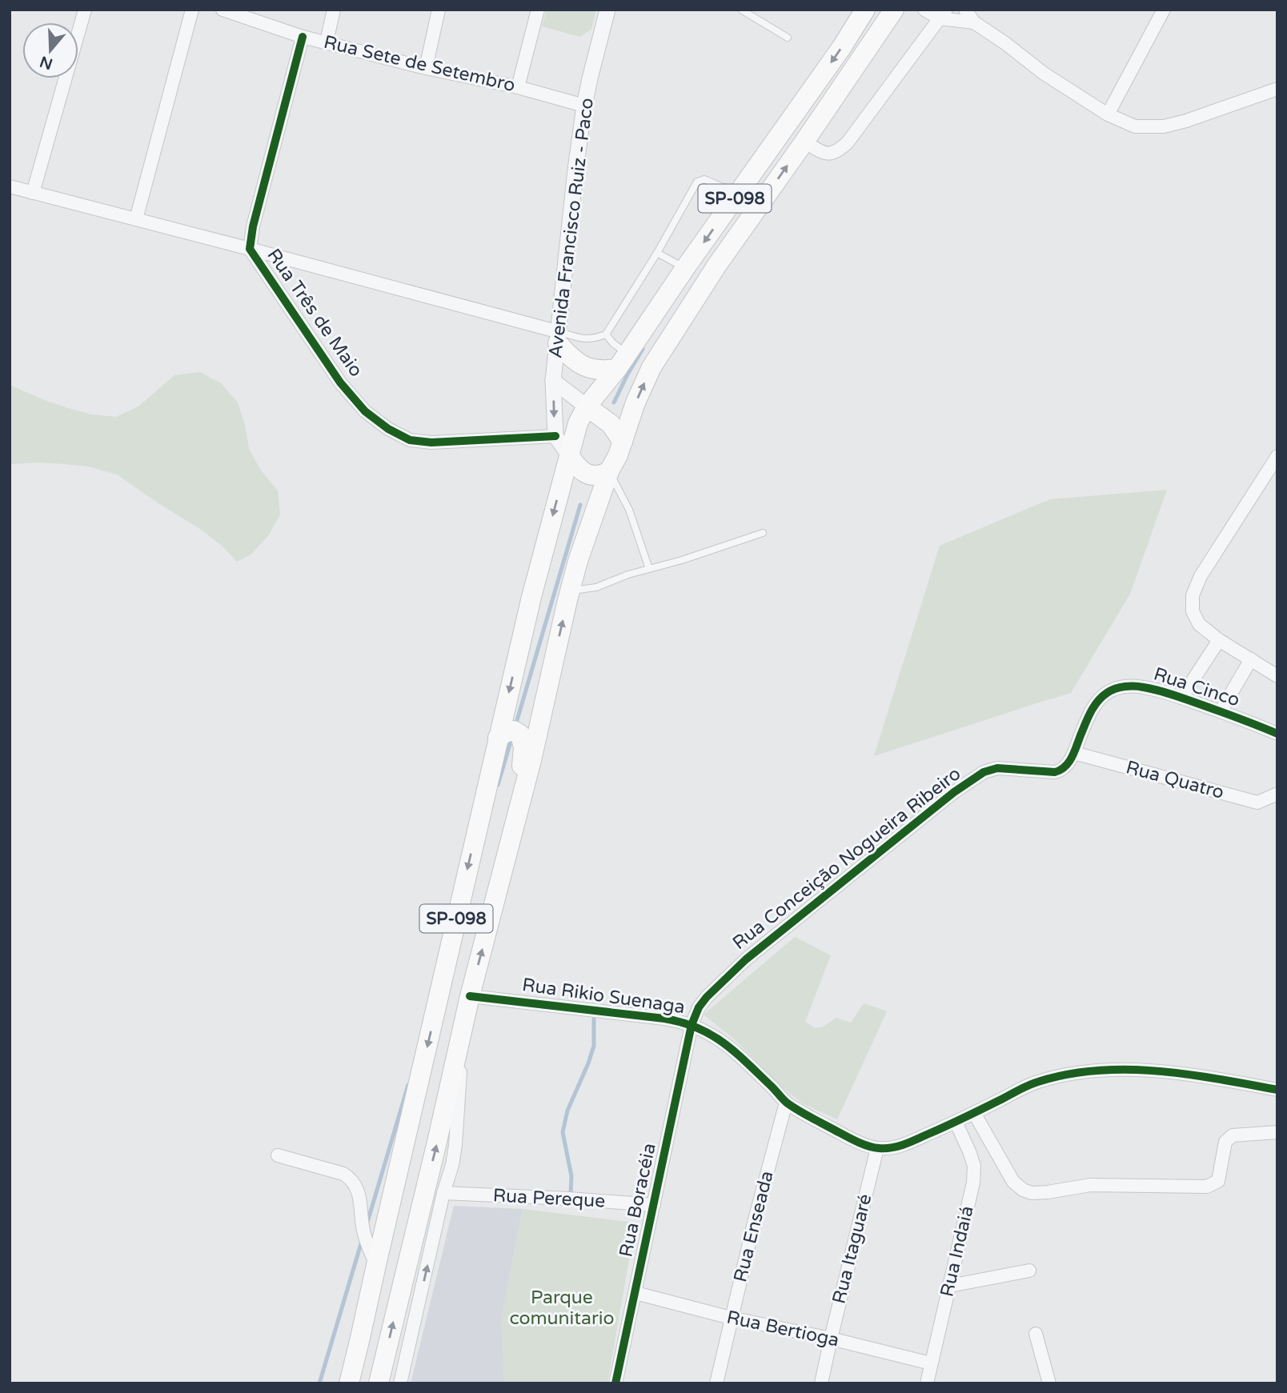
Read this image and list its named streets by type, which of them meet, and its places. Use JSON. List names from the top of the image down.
{
  "streets": {
    "main road": ["SP-098"],
    "street": [
      "Rua Sete de Setembro",
      "Avenida Francisco Ruiz - Paco",
      "Rua Três de Maio",
      "Rua Cinco",
      "Rua Quatro",
      "Rua Conceição Nogueira Ribeiro",
      "Rua Rikio Suenaga",
      "Rua Pereque",
      "Rua Boracéia",
      "Rua Enseada",
      "Rua Itaguaré",
      "Rua Indaiá",
      "Rua Bertioga"
    ]
  },
  "crossings": [
    ["Rua Sete de Setembro", "Avenida Francisco Ruiz - Paco"],
    ["Rua Sete de Setembro", "Rua Três de Maio"],
    ["SP-098", "Rua Rikio Suenaga"],
    ["Avenida Francisco Ruiz - Paco", "Rua Três de Maio"],
    ["Rua Cinco", "Rua Quatro"],
    ["Rua Cinco", "Rua Conceição Nogueira Ribeiro"],
    ["Rua Quatro", "Rua Conceição Nogueira Ribeiro"],
    ["Rua Conceição Nogueira Ribeiro", "Rua Rikio Suenaga"],
    ["Rua Conceição Nogueira Ribeiro", "Rua Boracéia"],
    ["Rua Rikio Suenaga", "Rua Boracéia"],
    ["Rua Rikio Suenaga", "Rua Enseada"],
    ["Rua Rikio Suenaga", "Rua Itaguaré"],
    ["Rua Rikio Suenaga", "Rua Indaiá"],
    ["Rua Pereque", "Rua Boracéia"],
    ["Rua Boracéia", "Rua Bertioga"],
    ["Rua Enseada", "Rua Bertioga"],
    ["Rua Itaguaré", "Rua Bertioga"],
    ["Rua Indaiá", "Rua Bertioga"]
  ],
  "parks": ["Parque comunitario"],
  "north": "bottom"
}
